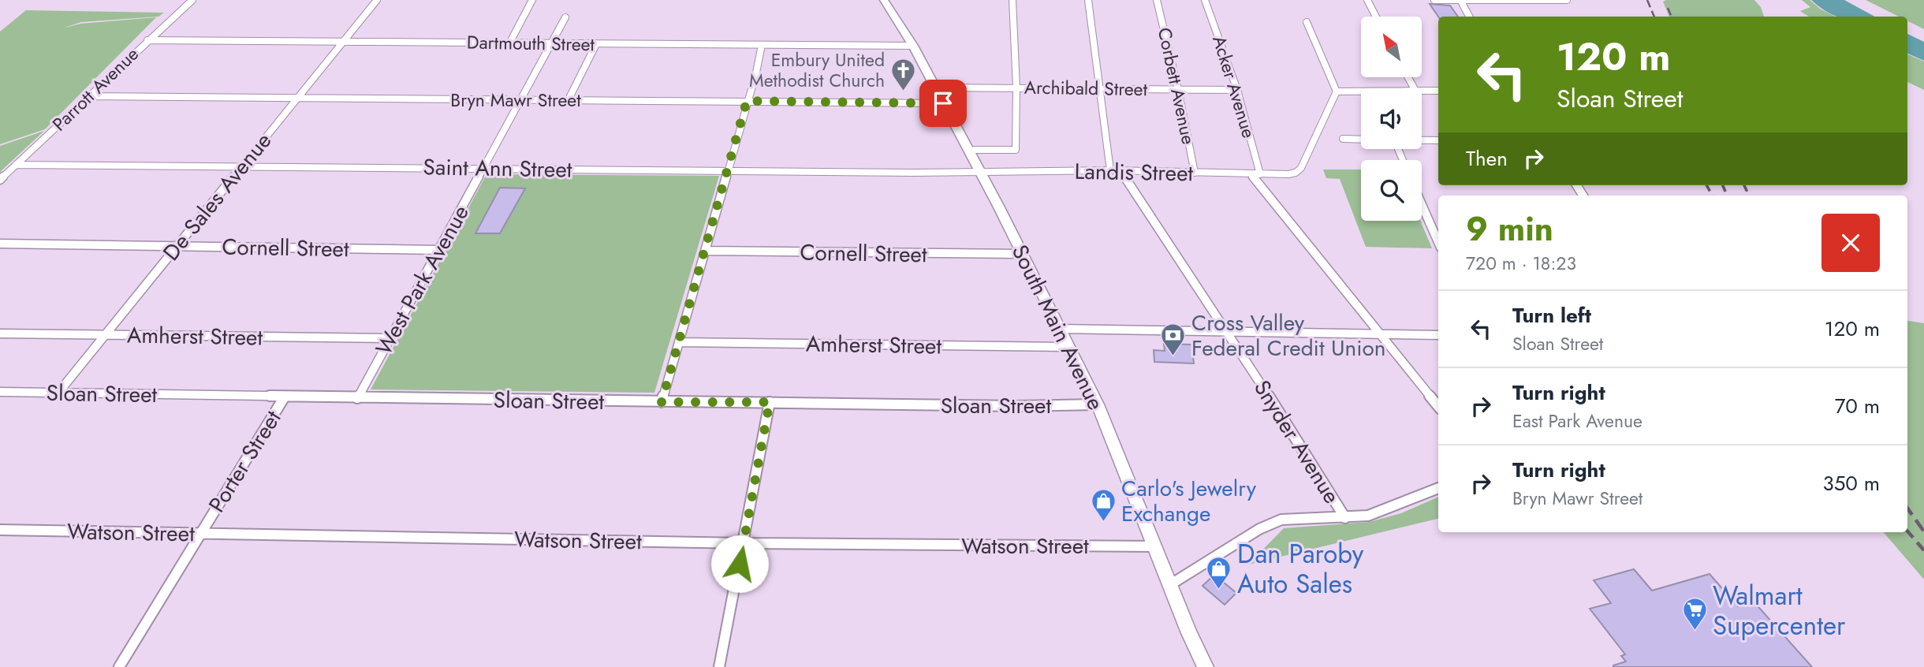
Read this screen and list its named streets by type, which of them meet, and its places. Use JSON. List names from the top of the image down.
{
  "streets": {
    "main road": ["South Main Avenue"],
    "street": [
      "Dartmouth Street",
      "Corbett Avenue",
      "Acker Avenue",
      "Archibald Street",
      "Parrott Avenue",
      "Bryn Mawr Street",
      "Saint Ann Street",
      "Landis Street",
      "De Sales Avenue",
      "Cornell Street",
      "West Park Avenue",
      "Amherst Street",
      "Sloan Street",
      "Snyder Avenue",
      "Porter Street",
      "Watson Street"
    ]
  },
  "crossings": [
    ["Dartmouth Street", "Parrott Avenue"],
    ["Dartmouth Street", "De Sales Avenue"],
    ["Dartmouth Street", "West Park Avenue"],
    ["Dartmouth Street", "South Main Avenue"],
    ["Corbett Avenue", "Archibald Street"],
    ["Corbett Avenue", "Landis Street"],
    ["Acker Avenue", "Archibald Street"],
    ["Acker Avenue", "Landis Street"],
    ["Archibald Street", "South Main Avenue"],
    ["Parrott Avenue", "Bryn Mawr Street"],
    ["Parrott Avenue", "Saint Ann Street"],
    ["Bryn Mawr Street", "De Sales Avenue"],
    ["Bryn Mawr Street", "West Park Avenue"],
    ["Bryn Mawr Street", "South Main Avenue"],
    ["Saint Ann Street", "Landis Street"],
    ["Saint Ann Street", "De Sales Avenue"],
    ["Saint Ann Street", "West Park Avenue"],
    ["Saint Ann Street", "South Main Avenue"],
    ["Landis Street", "South Main Avenue"],
    ["Landis Street", "Snyder Avenue"],
    ["De Sales Avenue", "Cornell Street"],
    ["De Sales Avenue", "Amherst Street"],
    ["De Sales Avenue", "Sloan Street"],
    ["Cornell Street", "West Park Avenue"],
    ["Cornell Street", "South Main Avenue"],
    ["West Park Avenue", "Amherst Street"],
    ["West Park Avenue", "Sloan Street"],
    ["South Main Avenue", "Amherst Street"],
    ["South Main Avenue", "Sloan Street"],
    ["South Main Avenue", "Watson Street"],
    ["Sloan Street", "Porter Street"],
    ["Porter Street", "Watson Street"]
  ],
  "places": {
    "church": ["Embury United Methodist Church"],
    "bank": ["Cross Valley Federal Credit Union"],
    "shop": ["Carlo's Jewelry Exchange", "Dan Paroby Auto Sales"],
    "supermarket": ["Walmart Supercenter"]
  },
  "north": "top left",
  "page": {
    "turn": ["120 m", "Sloan Street"],
    "then": "Then",
    "heading": ["9 min", "720 m · 18:23"],
    "list": [
      {
        "name": "Turn left",
        "note": "Sloan Street",
        "value": "120 m"
      },
      {
        "name": "Turn right",
        "note": "East Park Avenue",
        "value": "70 m"
      },
      {
        "name": "Turn right",
        "note": "Bryn Mawr Street",
        "value": "350 m"
      }
    ]
  }
}
